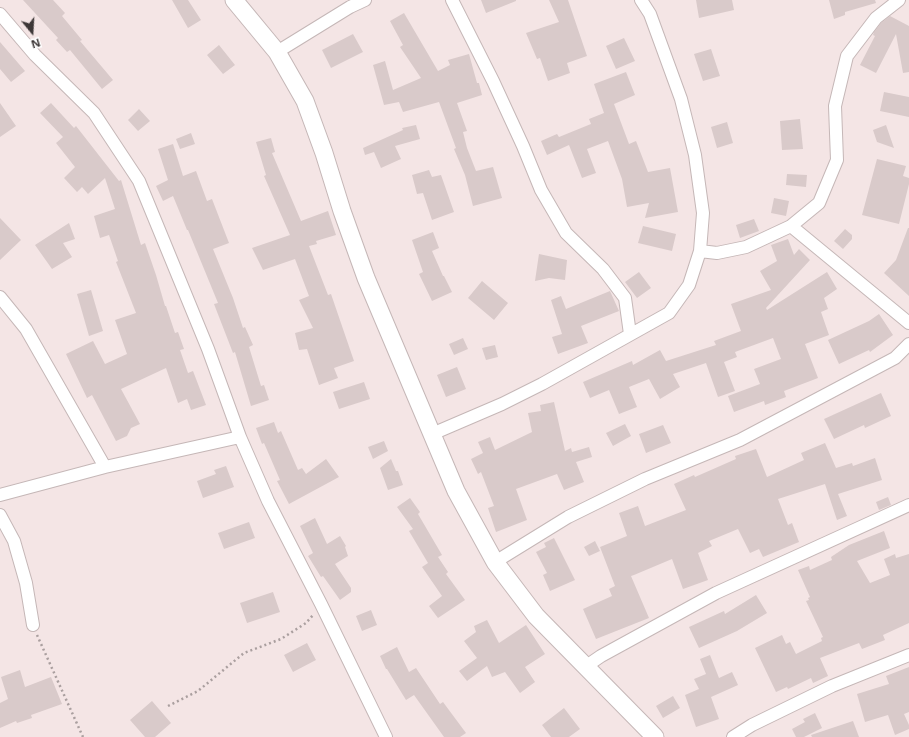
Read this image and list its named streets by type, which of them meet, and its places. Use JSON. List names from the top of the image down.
{
  "north": "bottom"
}
